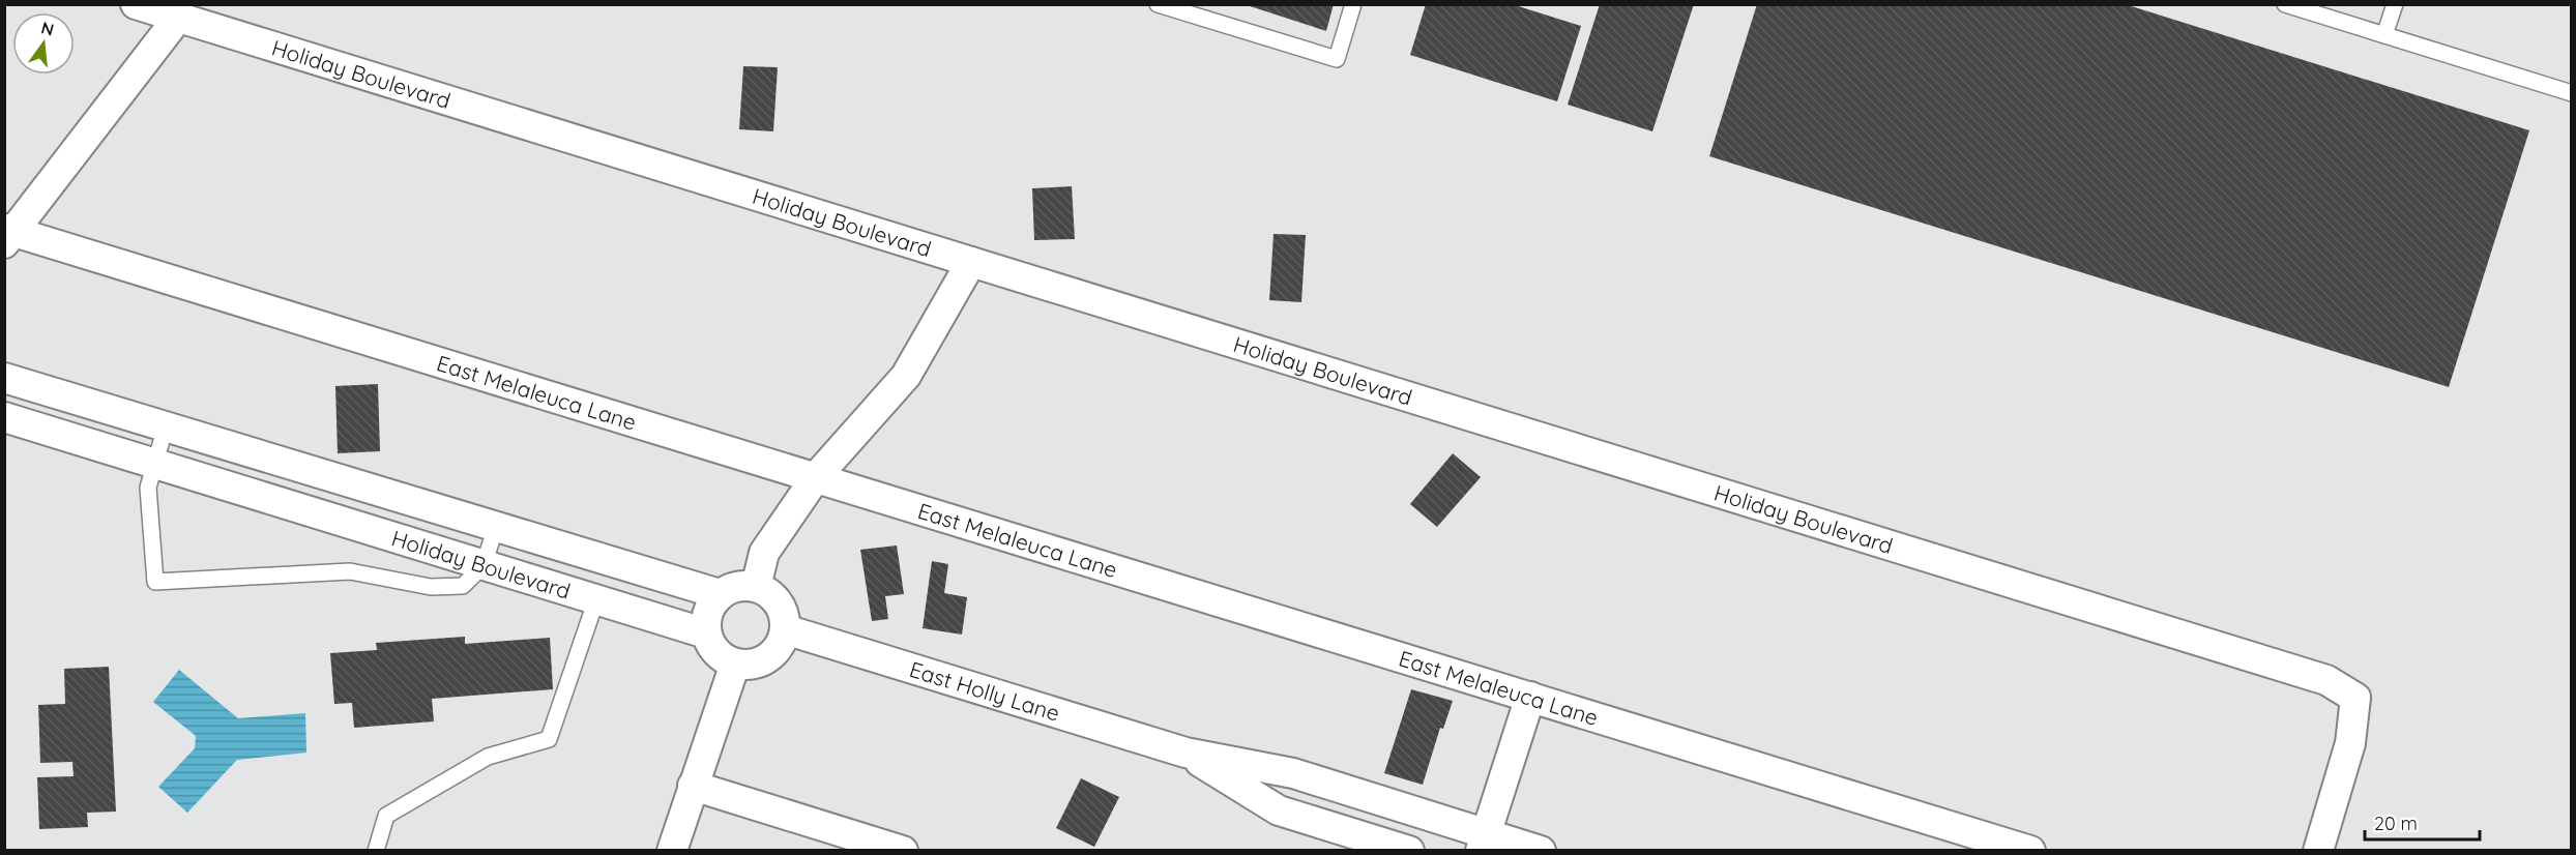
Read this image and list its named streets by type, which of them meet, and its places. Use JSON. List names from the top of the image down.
{
  "streets": {
    "street": ["Holiday Boulevard", "East Melaleuca Lane", "East Holly Lane"]
  },
  "crossings": [
    ["Holiday Boulevard", "East Holly Lane"]
  ],
  "scale_bar": "20 m",
  "north": "top"
}
